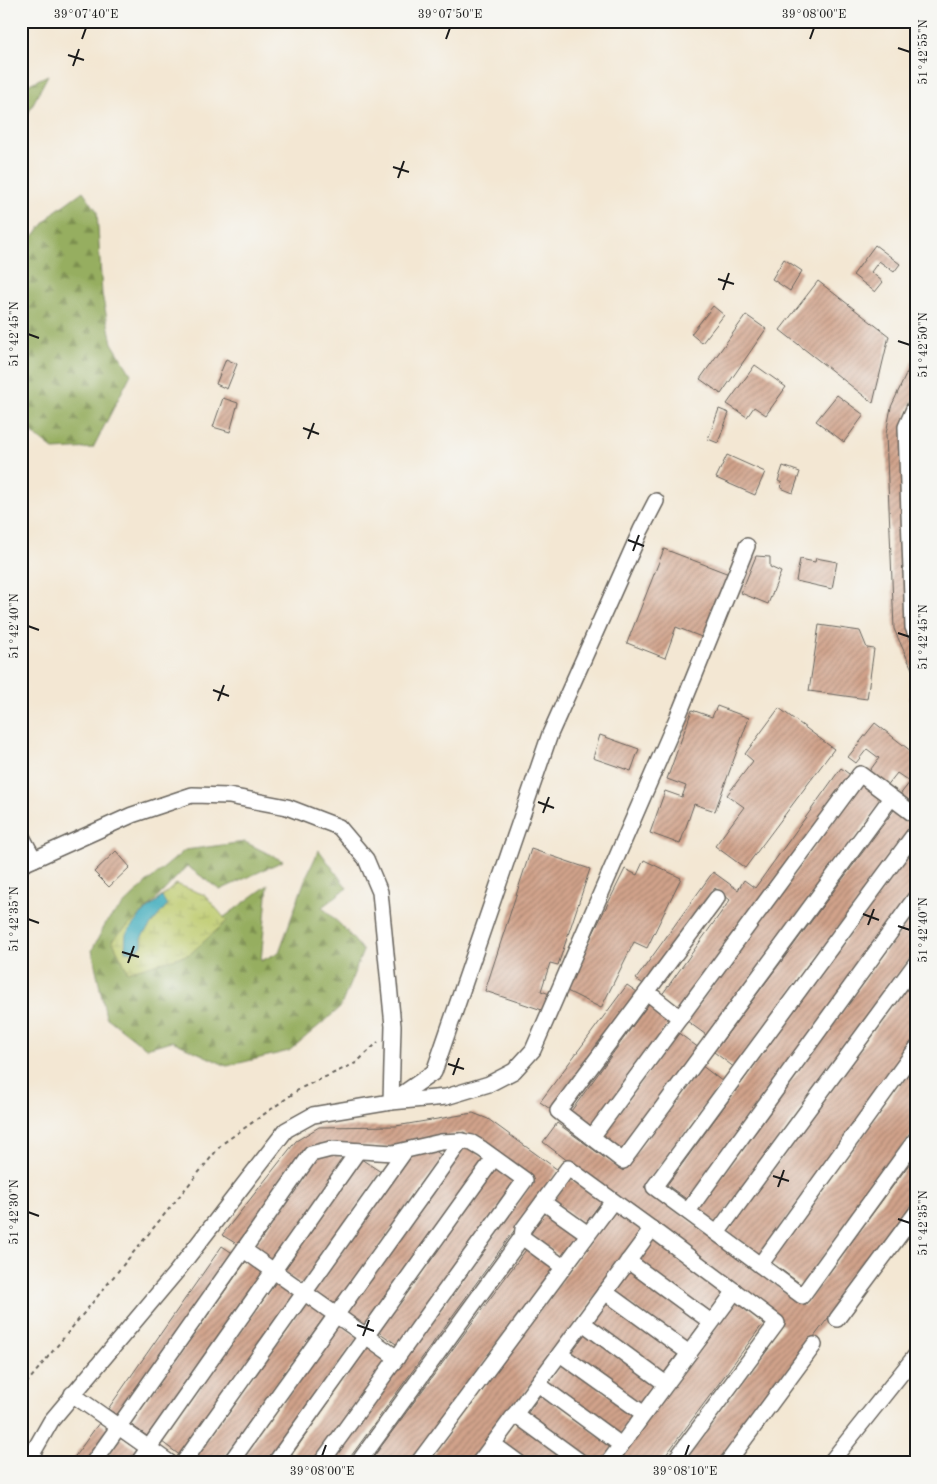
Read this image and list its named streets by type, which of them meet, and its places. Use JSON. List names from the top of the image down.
{
  "coordinates": [
    "39°07'40\"E",
    "39°07'50\"E",
    "39°08'00\"E",
    "51°42'55\"N",
    "51°42'45\"N",
    "51°42'50\"N",
    "51°42'40\"N",
    "51°42'35\"N",
    "51°42'30\"N",
    "39°08'10\"E"
  ]
}
